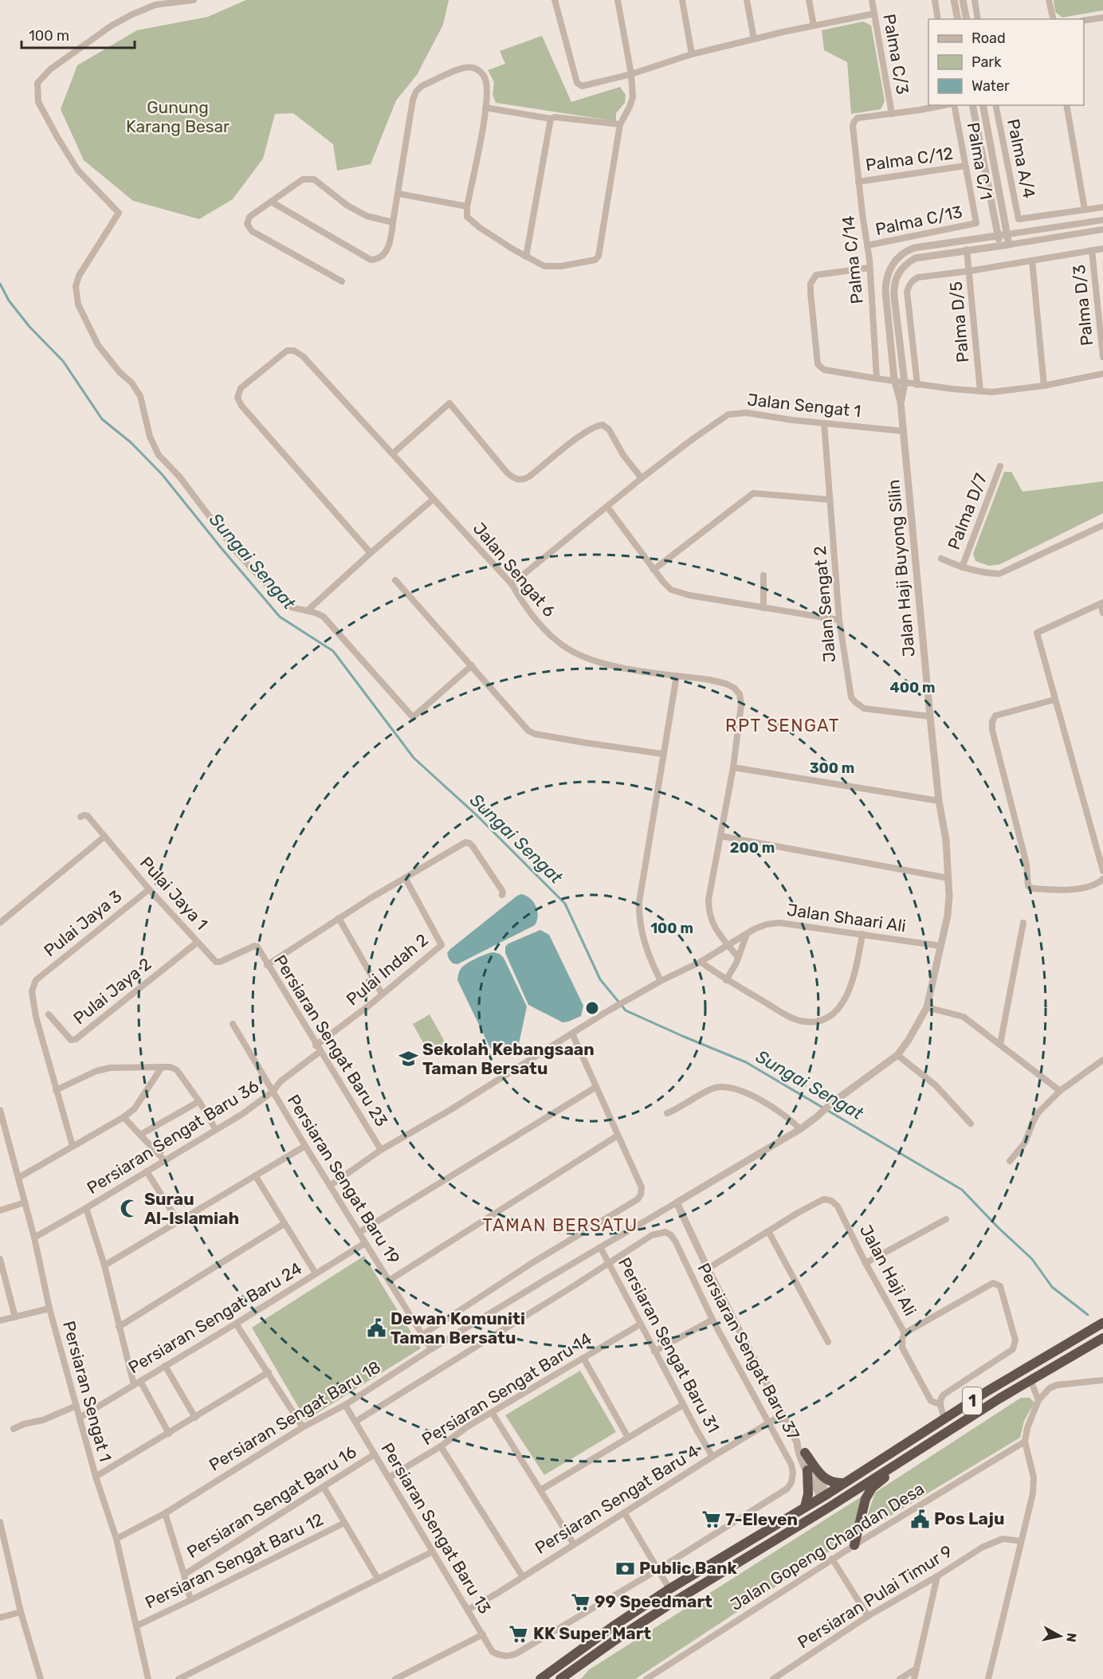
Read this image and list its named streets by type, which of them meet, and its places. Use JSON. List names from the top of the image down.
{
  "streets": {
    "highway": ["1"],
    "street": [
      "Palma C/3",
      "Palma A/4",
      "Palma C/12",
      "Palma C/1",
      "Palma C/13",
      "Palma C/14",
      "Palma D/3",
      "Palma D/5",
      "Jalan Sengat 1",
      "Palma D/7",
      "Jalan Haji Buyong Silin",
      "Jalan Sengat 6",
      "Jalan Sengat 2",
      "Pulai Jaya 1",
      "Jalan Shaari Ali",
      "Pulai Jaya 3",
      "Pulai Indah 2",
      "Pulai Jaya 2",
      "Persiaran Sengat Baru 23",
      "Persiaran Sengat Baru 36",
      "Persiaran Sengat Baru 19",
      "Jalan Haji Ali",
      "Persiaran Sengat Baru 24",
      "Persiaran Sengat Baru 31",
      "Persiaran Sengat Baru 37",
      "Persiaran Sengat Baru 14",
      "Persiaran Sengat 1",
      "Persiaran Sengat Baru 18",
      "Persiaran Sengat Baru 4",
      "Persiaran Sengat Baru 16",
      "Persiaran Sengat Baru 13",
      "Jalan Gopeng Chandan Desa",
      "Persiaran Sengat Baru 12",
      "Persiaran Pulai Timur 9"
    ]
  },
  "crossings": [
    ["Palma C/3", "Palma C/14"],
    ["Palma C/12", "Palma C/1"],
    ["Palma C/12", "Palma C/14"],
    ["Palma C/1", "Palma C/13"],
    ["Palma C/13", "Palma C/14"],
    ["Jalan Sengat 1", "Jalan Haji Buyong Silin"],
    ["Jalan Sengat 1", "Jalan Sengat 6"],
    ["Jalan Sengat 1", "Jalan Sengat 2"],
    ["Jalan Haji Buyong Silin", "Jalan Sengat 2"],
    ["Jalan Haji Buyong Silin", "Jalan Shaari Ali"],
    ["Jalan Haji Buyong Silin", "Persiaran Sengat Baru 18"],
    ["Pulai Jaya 1", "Pulai Jaya 3"],
    ["Pulai Jaya 1", "Pulai Jaya 2"],
    ["Pulai Jaya 1", "Persiaran Sengat Baru 23"],
    ["Jalan Shaari Ali", "Persiaran Sengat Baru 23"],
    ["Jalan Shaari Ali", "Persiaran Sengat Baru 19"],
    ["Pulai Indah 2", "Persiaran Sengat Baru 23"],
    ["Persiaran Sengat Baru 23", "Persiaran Sengat Baru 36"],
    ["Persiaran Sengat Baru 36", "Persiaran Sengat Baru 19"],
    ["Persiaran Sengat Baru 36", "Persiaran Sengat 1"],
    ["Persiaran Sengat Baru 19", "Persiaran Sengat Baru 24"],
    ["Persiaran Sengat Baru 19", "Persiaran Sengat Baru 18"],
    ["Persiaran Sengat Baru 24", "Persiaran Sengat 1"],
    ["Persiaran Sengat Baru 31", "Persiaran Sengat Baru 37"],
    ["Persiaran Sengat Baru 31", "Persiaran Sengat Baru 14"],
    ["Persiaran Sengat Baru 31", "Persiaran Sengat Baru 18"],
    ["Persiaran Sengat Baru 31", "Persiaran Sengat Baru 4"],
    ["Persiaran Sengat Baru 37", "Persiaran Sengat Baru 4"],
    ["Persiaran Sengat Baru 37", "Persiaran Sengat Baru 13"],
    ["Persiaran Sengat Baru 14", "Persiaran Sengat Baru 13"],
    ["Persiaran Sengat 1", "Persiaran Sengat Baru 18"],
    ["Persiaran Sengat 1", "Persiaran Sengat Baru 12"],
    ["Persiaran Sengat Baru 18", "Persiaran Sengat Baru 13"],
    ["Persiaran Sengat Baru 4", "Persiaran Sengat Baru 13"],
    ["Persiaran Sengat Baru 16", "Persiaran Sengat Baru 13"]
  ],
  "districts": ["RPT SENGAT", "TAMAN BERSATU"],
  "water": ["Sungai Sengat"],
  "parks": ["Gunung Karang Besar"],
  "places": {
    "school or university": ["Sekolah Kebangsaan Taman Bersatu"],
    "mosque": ["Surau Al-Islamiah"],
    "public building": ["Dewan Komuniti Taman Bersatu", "Pos Laju"],
    "supermarket": ["7-Eleven", "99 Speedmart", "KK Super Mart"],
    "bank": ["Public Bank"]
  },
  "legend": ["Road", "Park", "Water"],
  "scale_bar": "100 m",
  "north": "right",
  "rings": [
    "400 m",
    "300 m",
    "200 m",
    "100 m"
  ]
}
